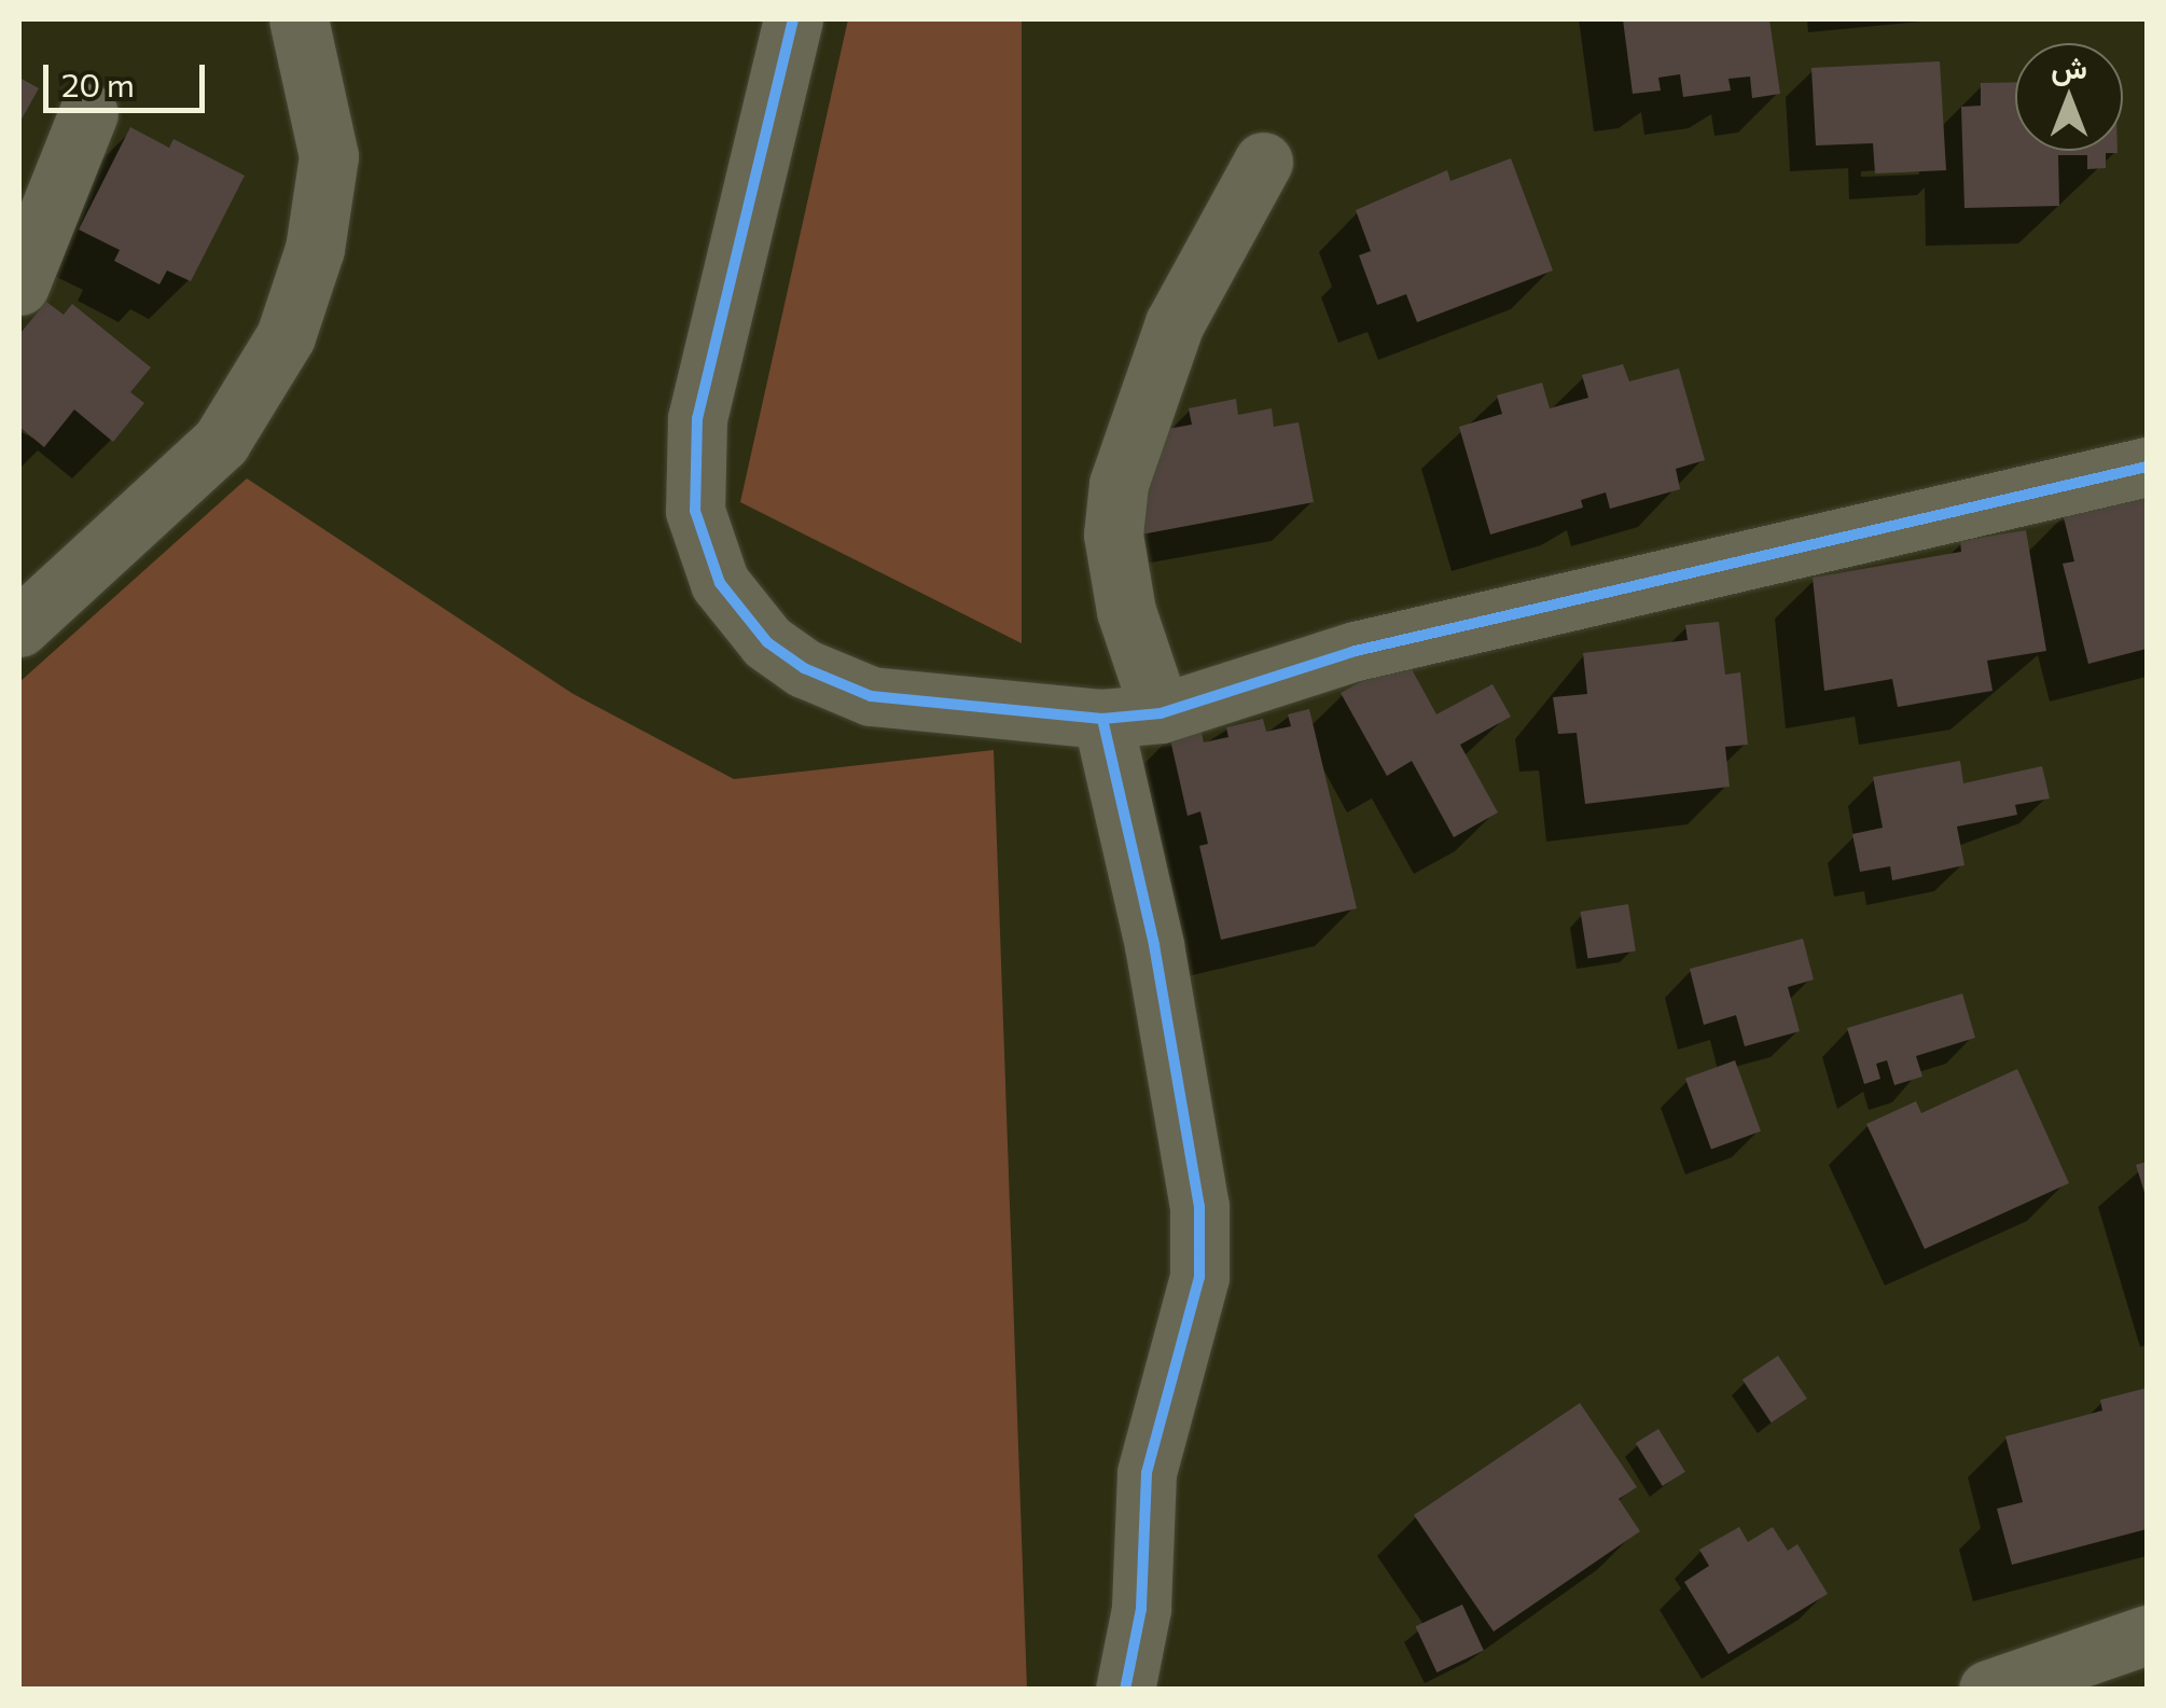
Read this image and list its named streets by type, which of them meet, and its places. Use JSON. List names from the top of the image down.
{
  "scale_bar": "20 m",
  "north": "top"
}
